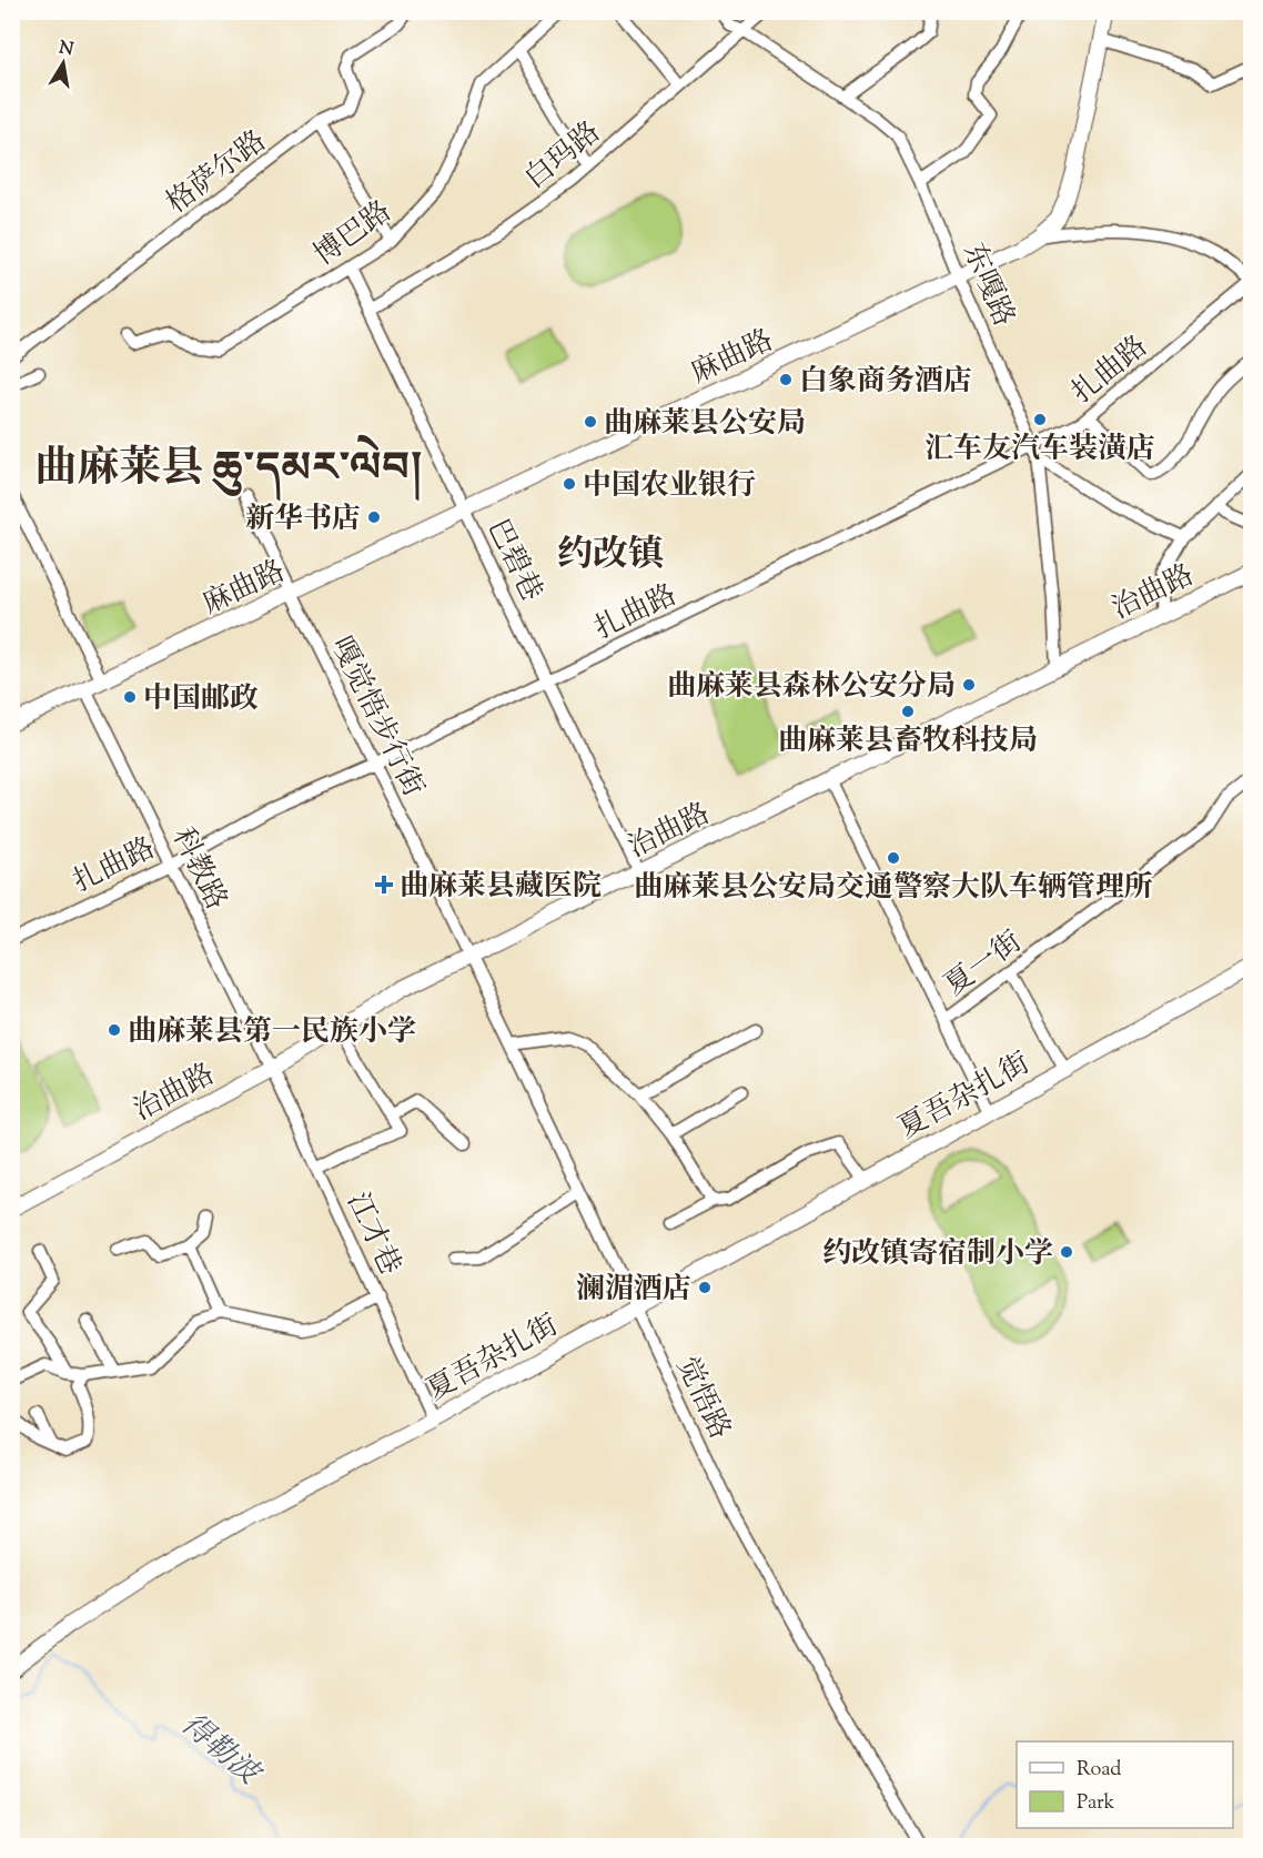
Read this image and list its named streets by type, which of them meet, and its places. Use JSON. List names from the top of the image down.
{
  "streets": {
    "main road": ["麻曲路", "治曲路", "夏吾杂扎街"],
    "street": [
      "白玛路",
      "格萨尔路",
      "博巴路",
      "东嘎路",
      "扎曲路",
      "巴碧巷",
      "嘎觉悟步行街",
      "科教路",
      "夏一街",
      "江才巷",
      "觉悟路"
    ]
  },
  "crossings": [
    ["白玛路", "东嘎路"],
    ["白玛路", "巴碧巷"],
    ["博巴路", "巴碧巷"],
    ["东嘎路", "麻曲路"],
    ["东嘎路", "扎曲路"],
    ["东嘎路", "治曲路"],
    ["麻曲路", "巴碧巷"],
    ["麻曲路", "嘎觉悟步行街"],
    ["麻曲路", "科教路"],
    ["扎曲路", "巴碧巷"],
    ["扎曲路", "嘎觉悟步行街"],
    ["扎曲路", "科教路"],
    ["巴碧巷", "治曲路"],
    ["治曲路", "嘎觉悟步行街"],
    ["治曲路", "科教路"],
    ["治曲路", "江才巷"],
    ["治曲路", "觉悟路"],
    ["嘎觉悟步行街", "觉悟路"],
    ["科教路", "江才巷"],
    ["夏吾杂扎街", "江才巷"],
    ["夏吾杂扎街", "觉悟路"]
  ],
  "districts": ["曲麻莱县 ཆུ་དམར་ལེབ།", "约改镇"],
  "water": ["得勒波"],
  "places": {
    "other": [
      "白象商务酒店",
      "汇车友汽车装潢店",
      "曲麻莱县公安局",
      "中国农业银行",
      "新华书店",
      "曲麻莱县森林公安分局",
      "中国邮政",
      "曲麻莱县畜牧科技局",
      "曲麻莱县公安局交通警察大队车辆管理所",
      "曲麻莱县第一民族小学",
      "约改镇寄宿制小学",
      "澜湄酒店"
    ],
    "health": ["曲麻莱县藏医院"]
  },
  "legend": ["Road", "Park"],
  "north": "top"
}
